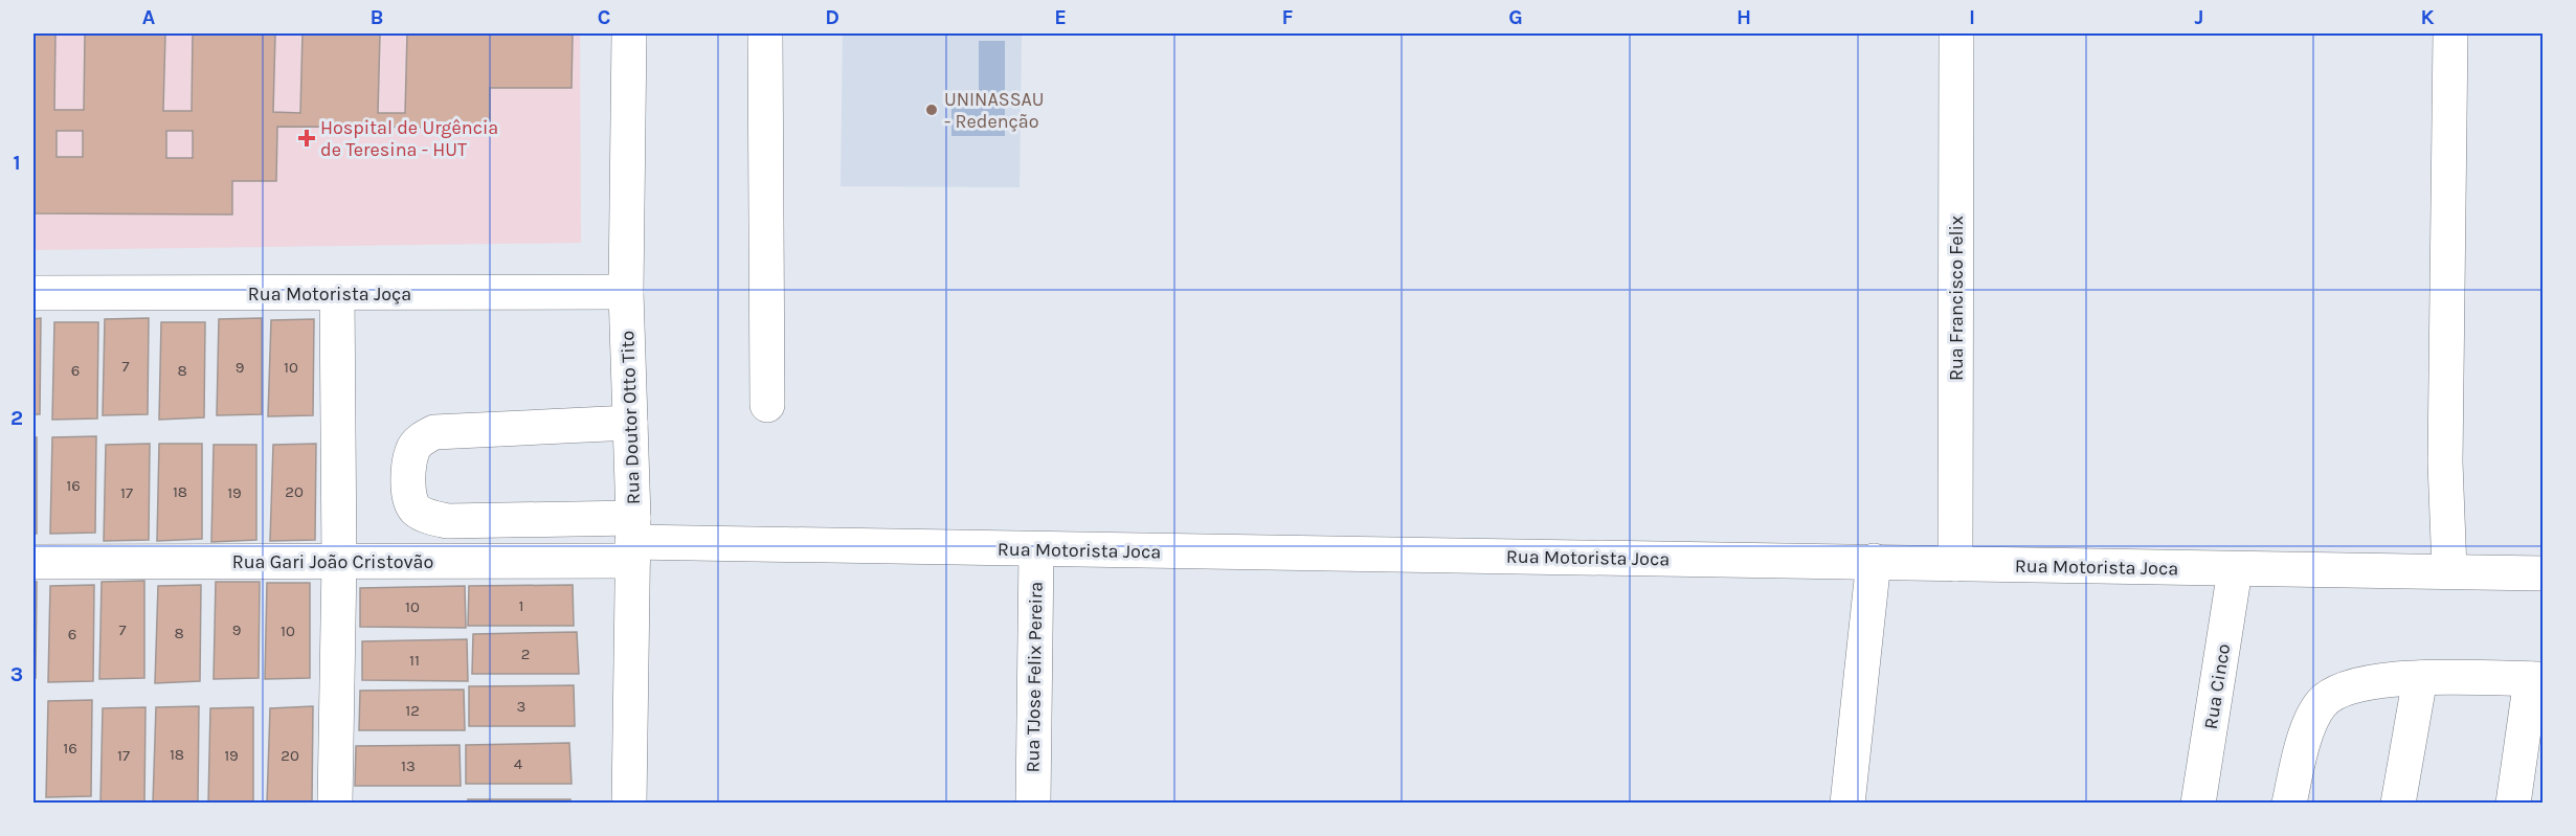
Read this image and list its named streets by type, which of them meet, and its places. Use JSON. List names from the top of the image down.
{
  "streets": {
    "street": [
      "Rua Motorista Joça",
      "Rua Francisco Felix",
      "Rua Doutor Otto Tito",
      "Rua Motorista Joca",
      "Rua Gari João Cristovão",
      "Rua TJose Felix Pereira",
      "Rua Cinco"
    ]
  },
  "crossings": [
    ["Rua Motorista Joça", "Rua Doutor Otto Tito"],
    ["Rua Francisco Felix", "Rua Motorista Joca"],
    ["Rua Doutor Otto Tito", "Rua Motorista Joca"],
    ["Rua Doutor Otto Tito", "Rua Gari João Cristovão"],
    ["Rua Motorista Joca", "Rua Gari João Cristovão"],
    ["Rua Motorista Joca", "Rua TJose Felix Pereira"],
    ["Rua Motorista Joca", "Rua Cinco"]
  ],
  "places": {
    "other": ["UNINASSAU - Redenção"],
    "health": ["Hospital de Urgência de Teresina - HUT"]
  },
  "house_numbers": [
    "7",
    "9",
    "10",
    "6",
    "8",
    "16",
    "18",
    "20",
    "17",
    "19",
    "1",
    "10",
    "7",
    "9",
    "10",
    "8",
    "6",
    "2",
    "11",
    "3",
    "12",
    "16",
    "18",
    "17",
    "19",
    "20",
    "4",
    "13"
  ],
  "grid": {
    "columns": [
      "A",
      "B",
      "C",
      "D",
      "E",
      "F",
      "G",
      "H",
      "I",
      "J",
      "K"
    ],
    "rows": ["1", "2", "3"]
  }
}
